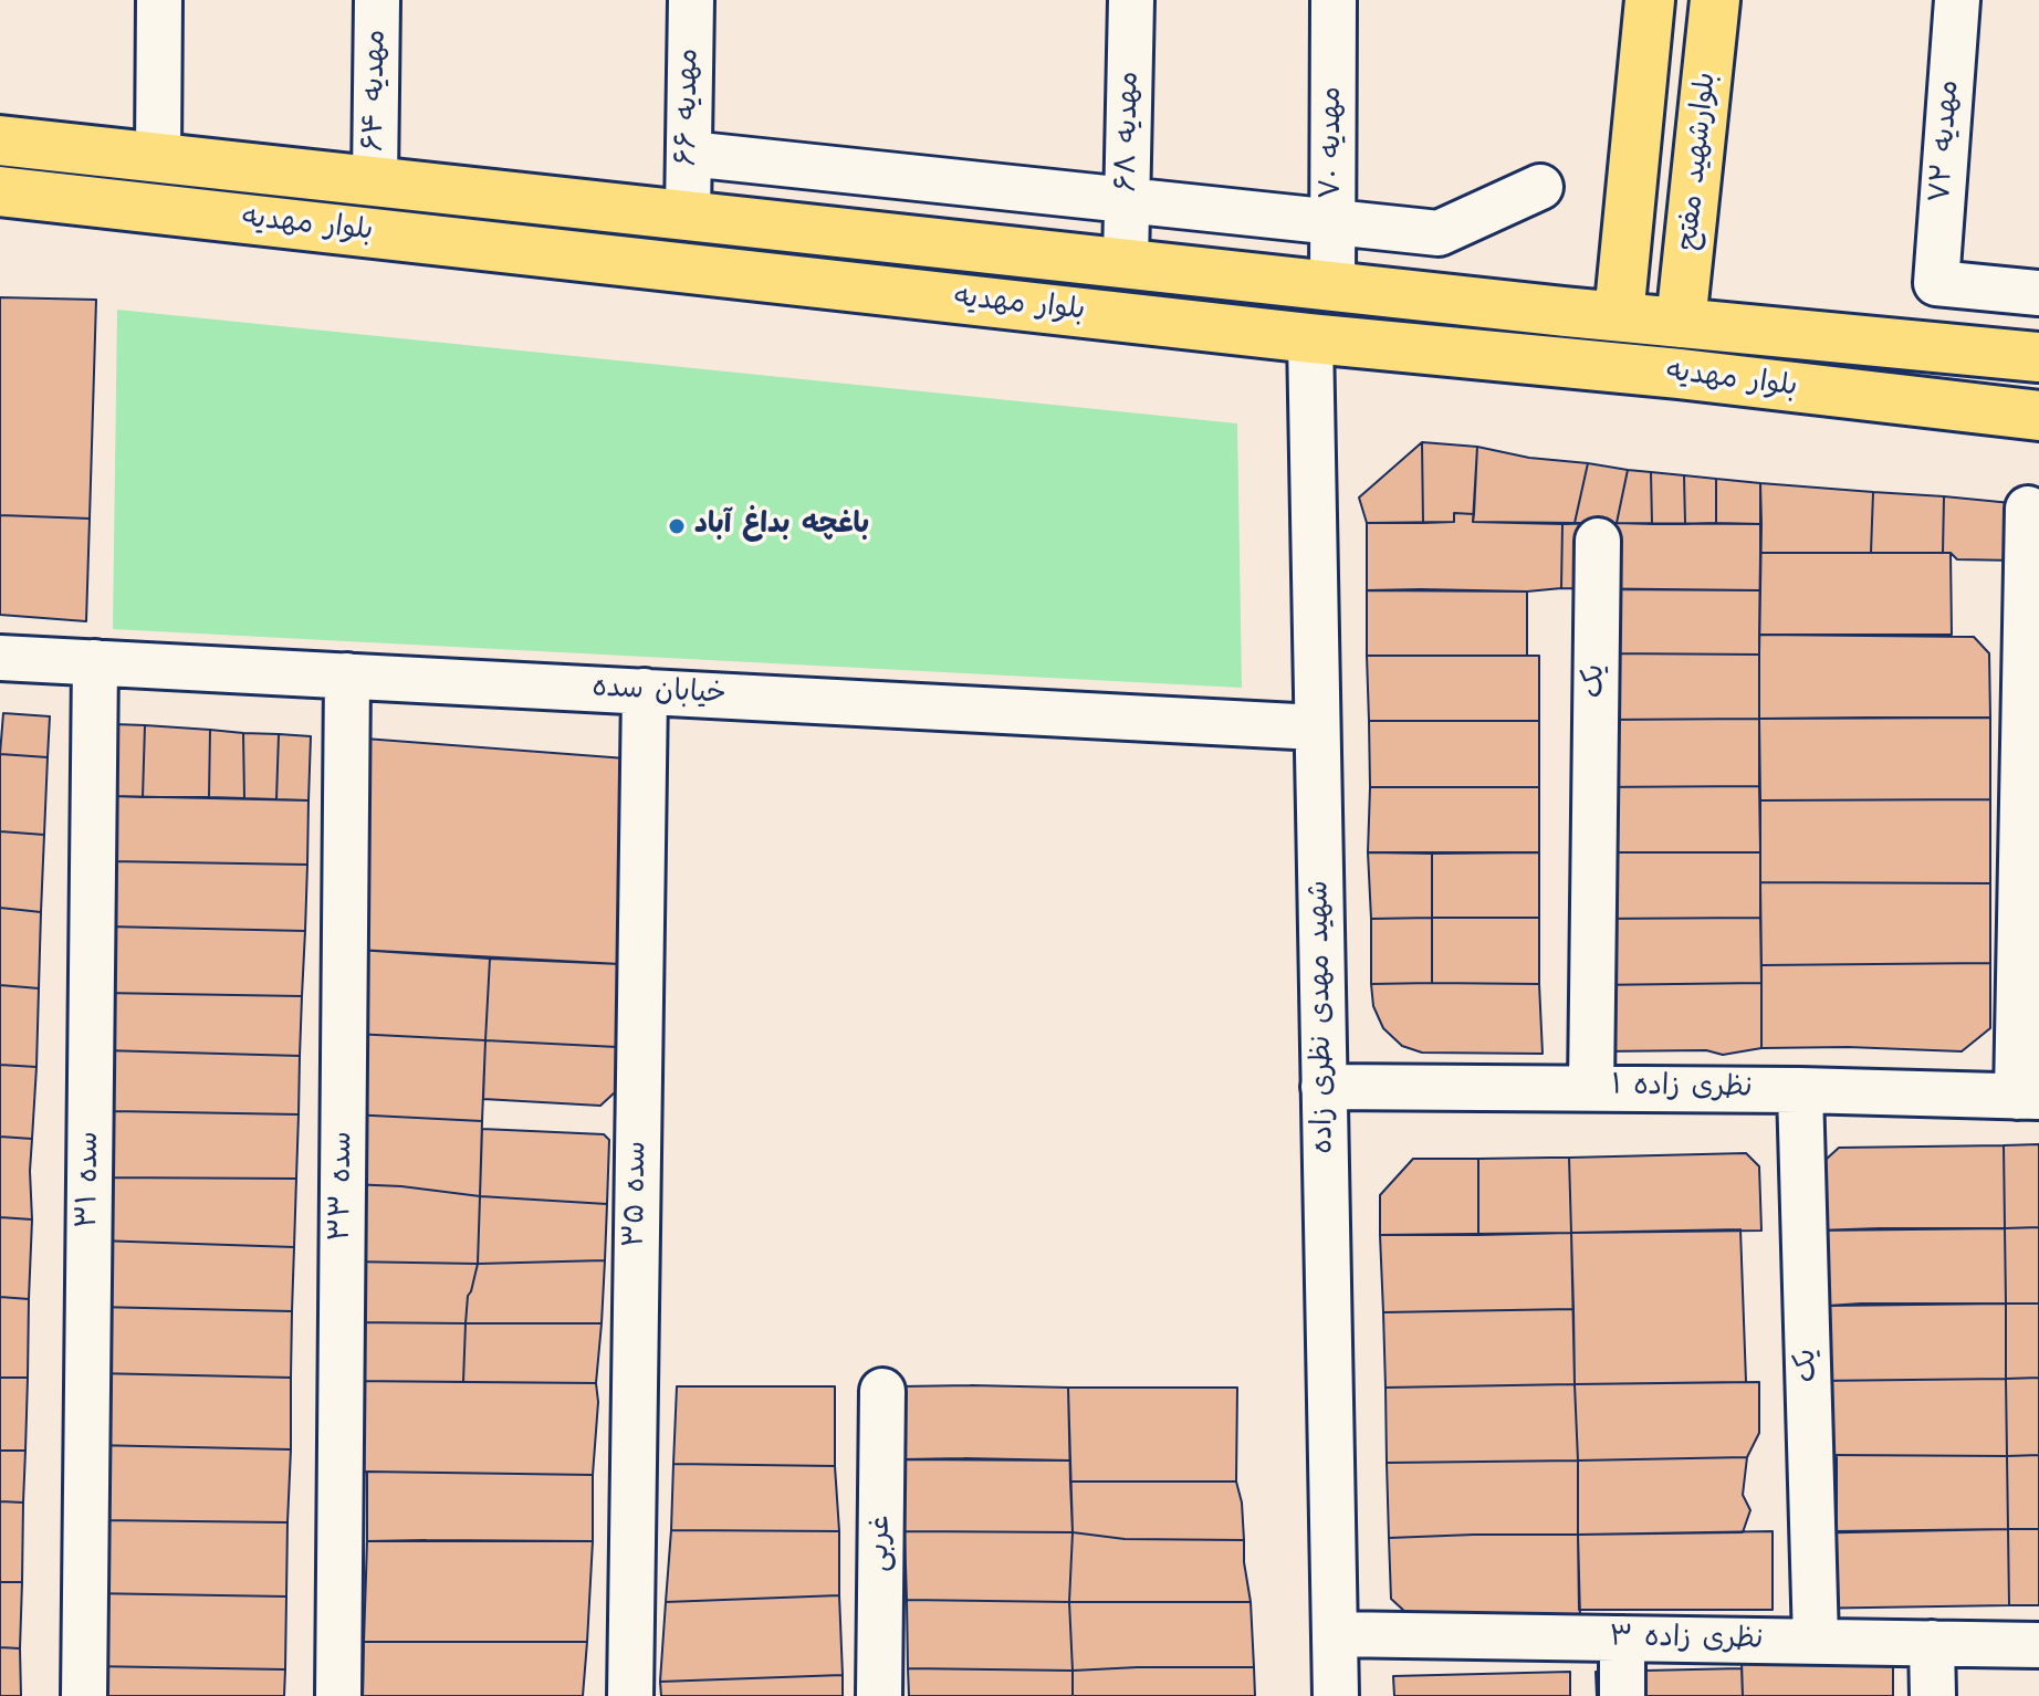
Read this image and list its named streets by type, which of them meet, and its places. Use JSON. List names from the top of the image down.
{
  "streets": {
    "main road": ["بلوارشهید مفتح", "بلوار مهدیه"],
    "street": [
      "مهدیه ۶۴",
      "مهدیه ۶۶",
      "مهدیه ۶۸",
      "مهدیه ۷۲",
      "مهدیه ۷۰",
      "یک",
      "خیابان سده",
      "شهید مهدی نظری زاده",
      "نظری زاده ۱",
      "سده ۳۱",
      "سده ۳۳",
      "سده ۳۵",
      "غربی",
      "نظری زاده ۳"
    ]
  },
  "crossings": [
    ["مهدیه ۶۴", "بلوار مهدیه"],
    ["مهدیه ۶۶", "بلوار مهدیه"],
    ["مهدیه ۶۸", "بلوار مهدیه"],
    ["مهدیه ۷۰", "بلوار مهدیه"],
    ["بلوارشهید مفتح", "بلوار مهدیه"],
    ["بلوار مهدیه", "شهید مهدی نظری زاده"],
    ["یک", "نظری زاده ۱"],
    ["یک", "نظری زاده ۳"],
    ["خیابان سده", "شهید مهدی نظری زاده"],
    ["خیابان سده", "سده ۳۱"],
    ["خیابان سده", "سده ۳۳"],
    ["خیابان سده", "سده ۳۵"],
    ["شهید مهدی نظری زاده", "نظری زاده ۱"],
    ["شهید مهدی نظری زاده", "نظری زاده ۳"]
  ],
  "places": ["باغچه بداغ آباد"]
}
